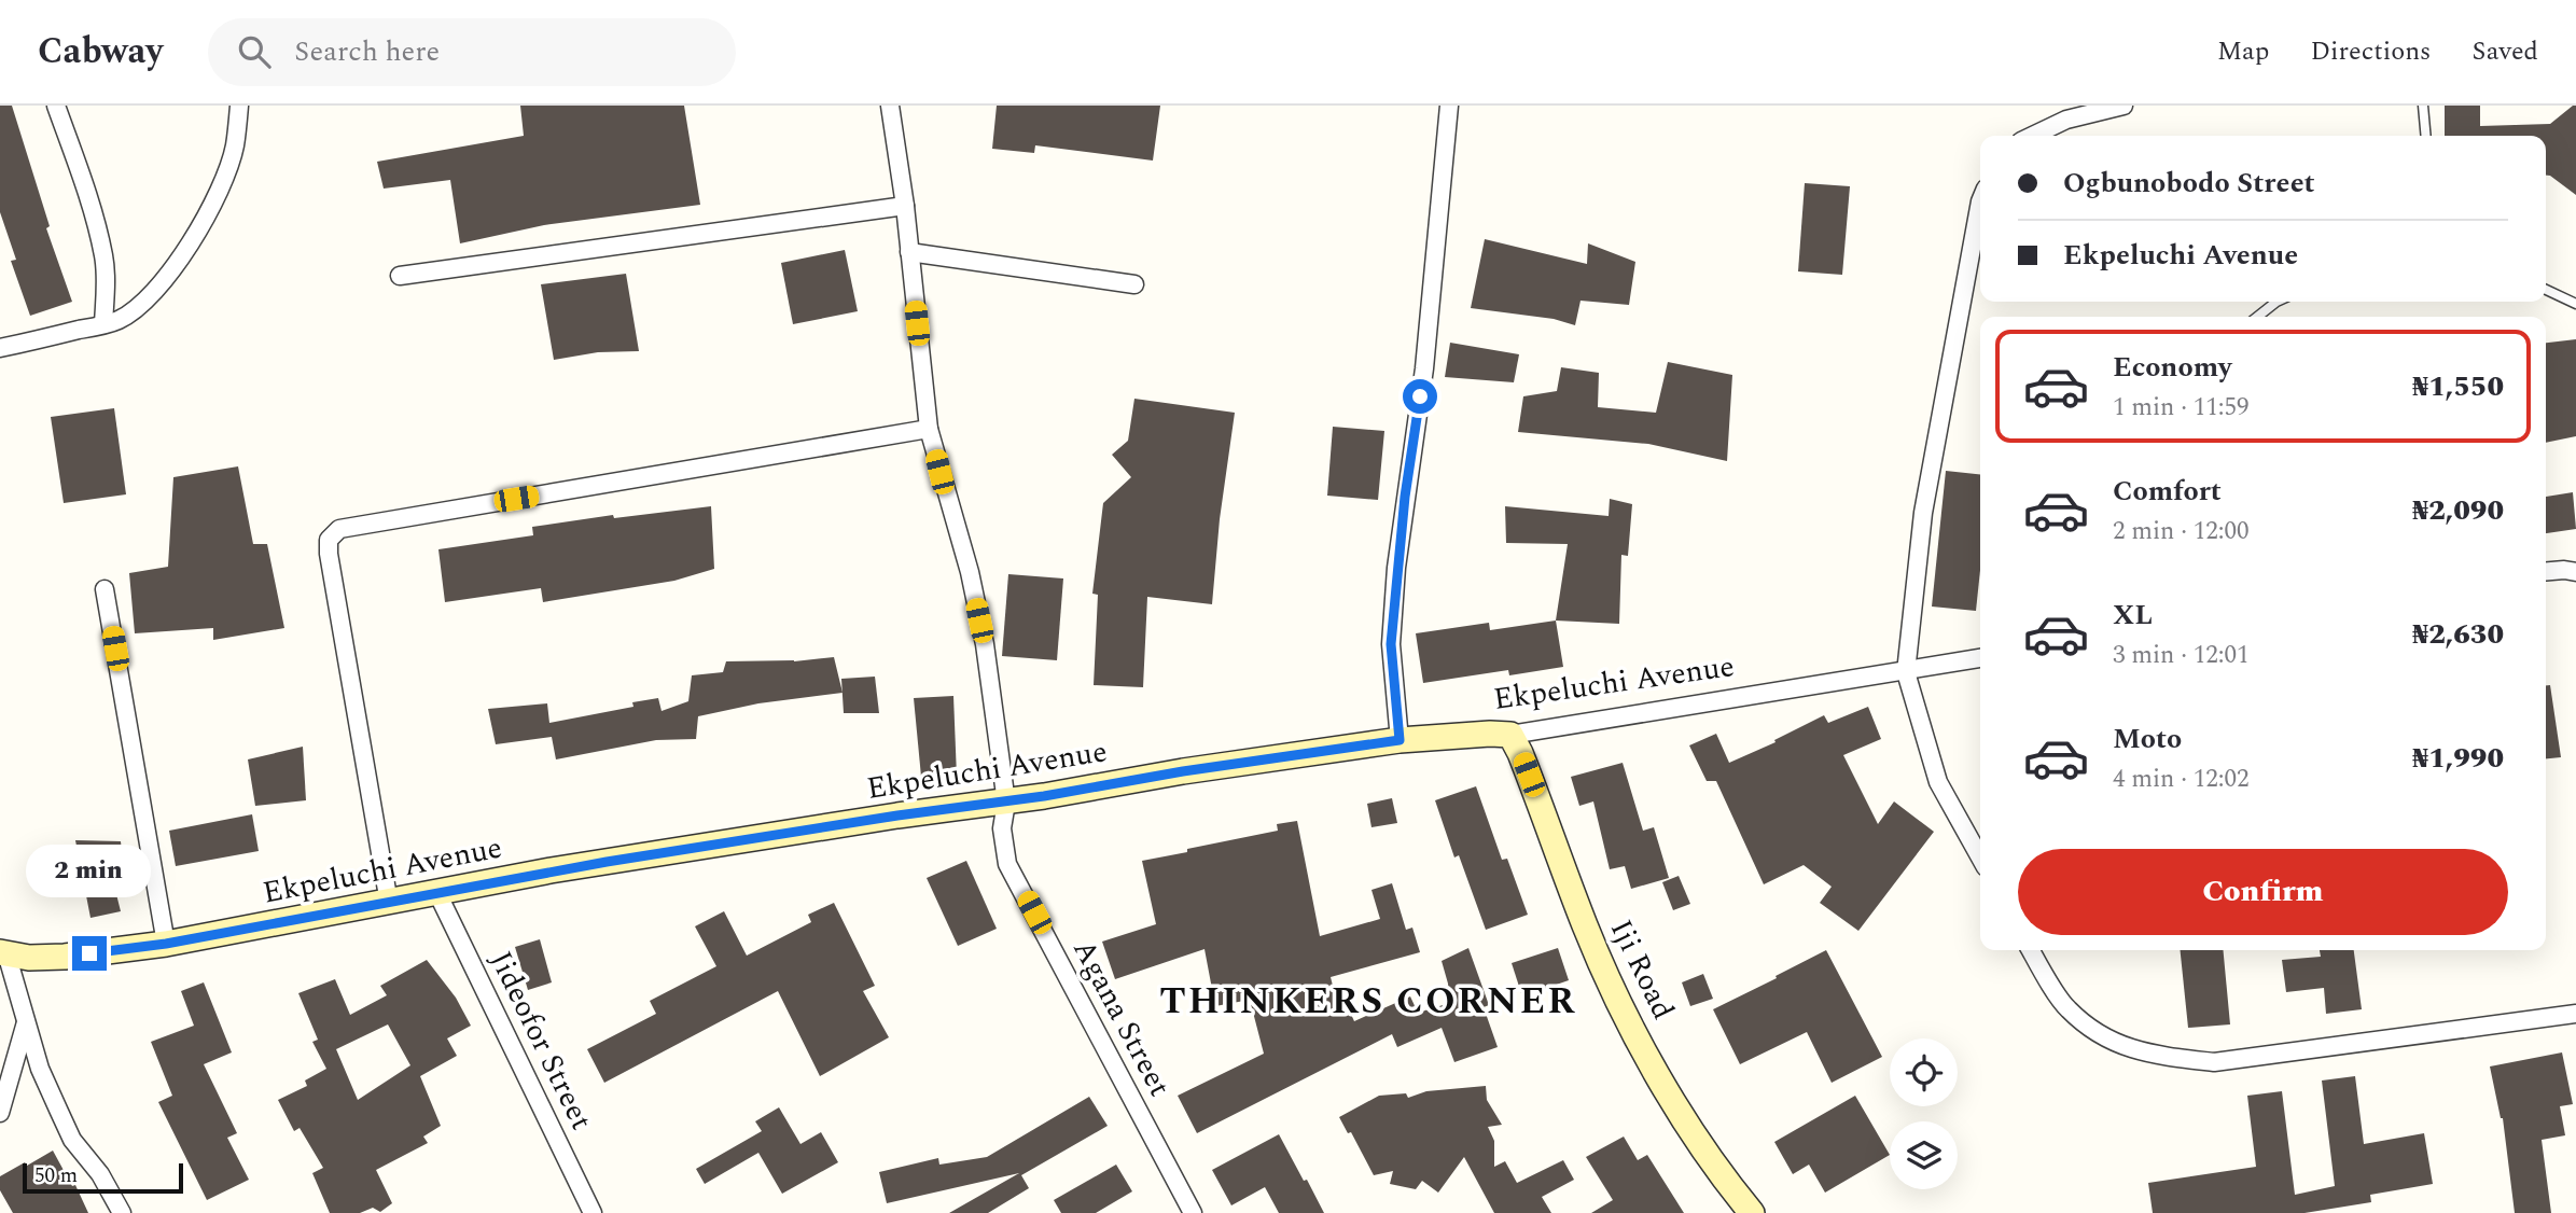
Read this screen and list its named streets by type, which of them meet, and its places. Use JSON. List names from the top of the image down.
{
  "streets": {
    "street": [
      "Ekpeluchi Avenue",
      "Iji Road",
      "Agana Street",
      "Jideofor Street"
    ]
  },
  "crossings": [
    ["Ekpeluchi Avenue", "Iji Road"],
    ["Ekpeluchi Avenue", "Agana Street"],
    ["Ekpeluchi Avenue", "Jideofor Street"]
  ],
  "districts": ["THINKERS CORNER"],
  "scale_bar": "50 m",
  "page": {
    "header": "Cabway",
    "search": "Search here",
    "nav": ["Map", "Directions", "Saved"],
    "banner": ["Ogbunobodo Street", "Ekpeluchi Avenue"],
    "list": [
      {
        "name": "Economy",
        "note": "1 min · 11:59",
        "value": "₦1,550"
      },
      {
        "name": "Comfort",
        "note": "2 min · 12:00",
        "value": "₦2,090"
      },
      {
        "name": "XL",
        "note": "3 min · 12:01",
        "value": "₦2,630"
      },
      {
        "name": "Moto",
        "note": "4 min · 12:02",
        "value": "₦1,990"
      }
    ],
    "buttons": "Confirm",
    "bubble": "2 min",
    "scale": "50 m"
  }
}
